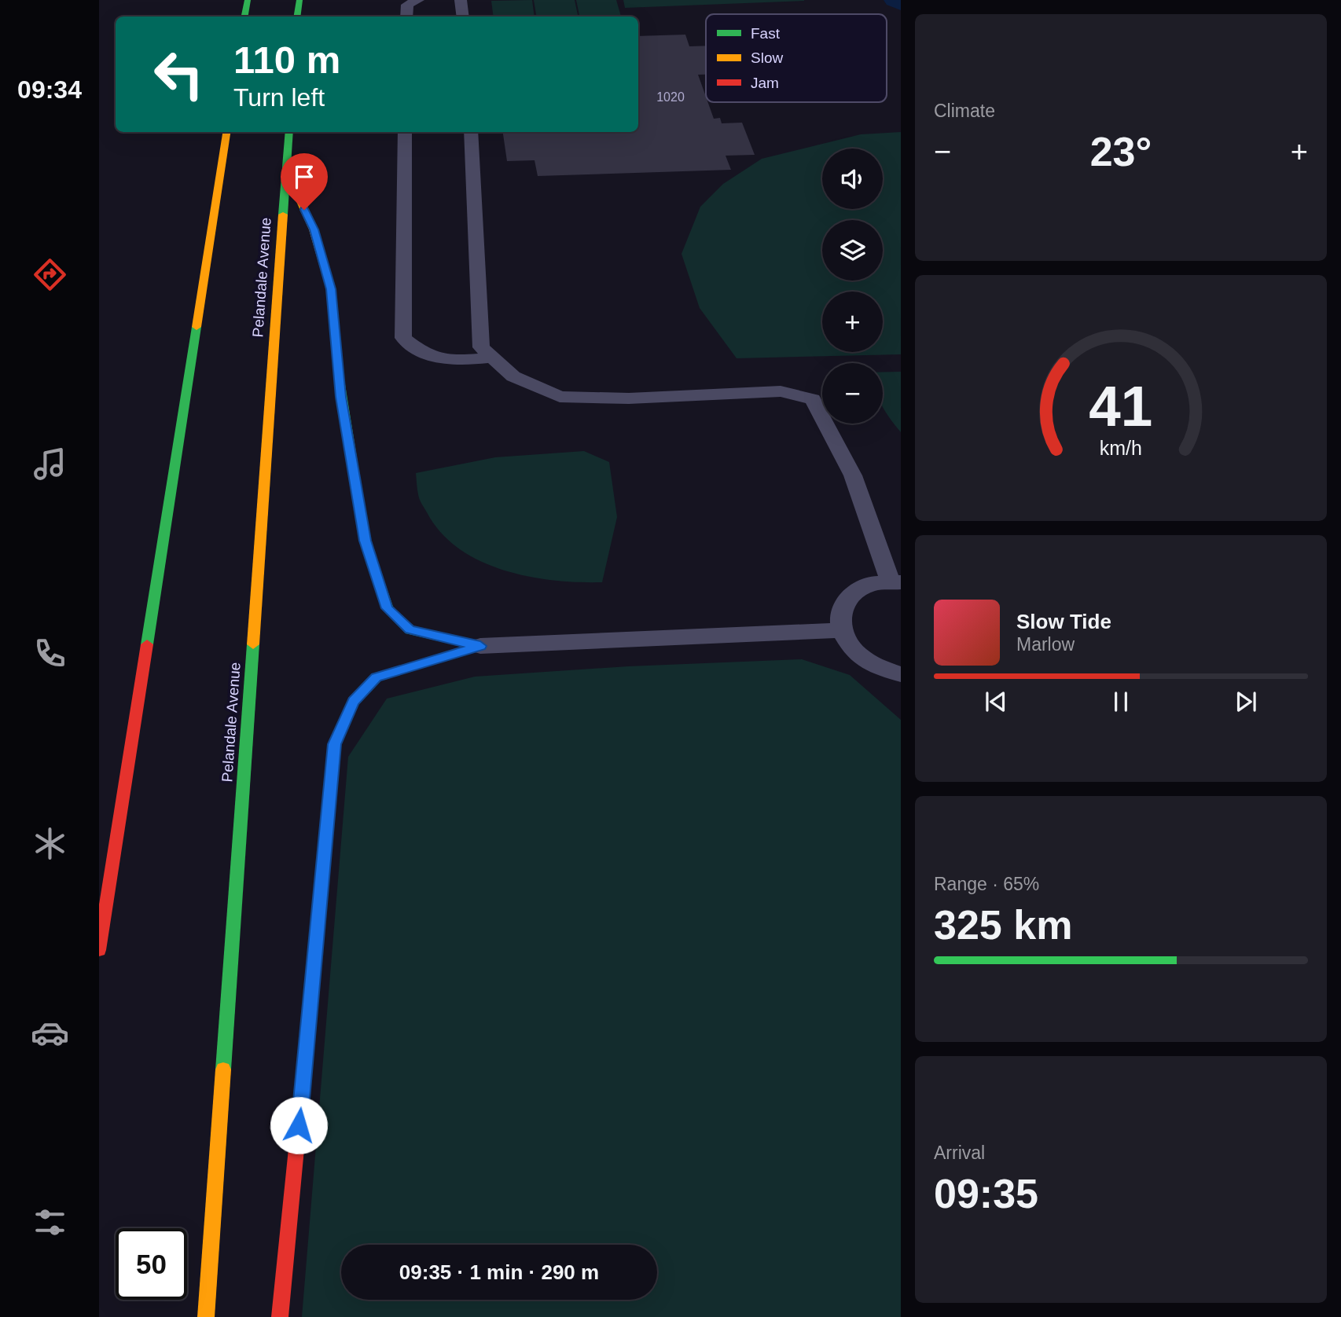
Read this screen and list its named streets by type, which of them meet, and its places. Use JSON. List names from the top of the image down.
{
  "streets": {
    "main road": ["Pelandale Avenue"]
  },
  "house_numbers": ["1020"],
  "legend": ["Fast", "Slow", "Jam"],
  "page": {
    "tabs": "09:34",
    "tile": [
      "Climate",
      ["Range · 65%", "325 km"],
      ["Arrival", "09:35"]
    ],
    "turn": ["110 m", "Turn left"],
    "heat": ["−", "23°", "+"],
    "map_buttons": ["+", "−"],
    "song": ["Slow Tide", "Marlow"],
    "limit": "50",
    "trip": "09:35 · 1 min · 290 m",
    "gauge": ["41", "km/h"]
  }
}
